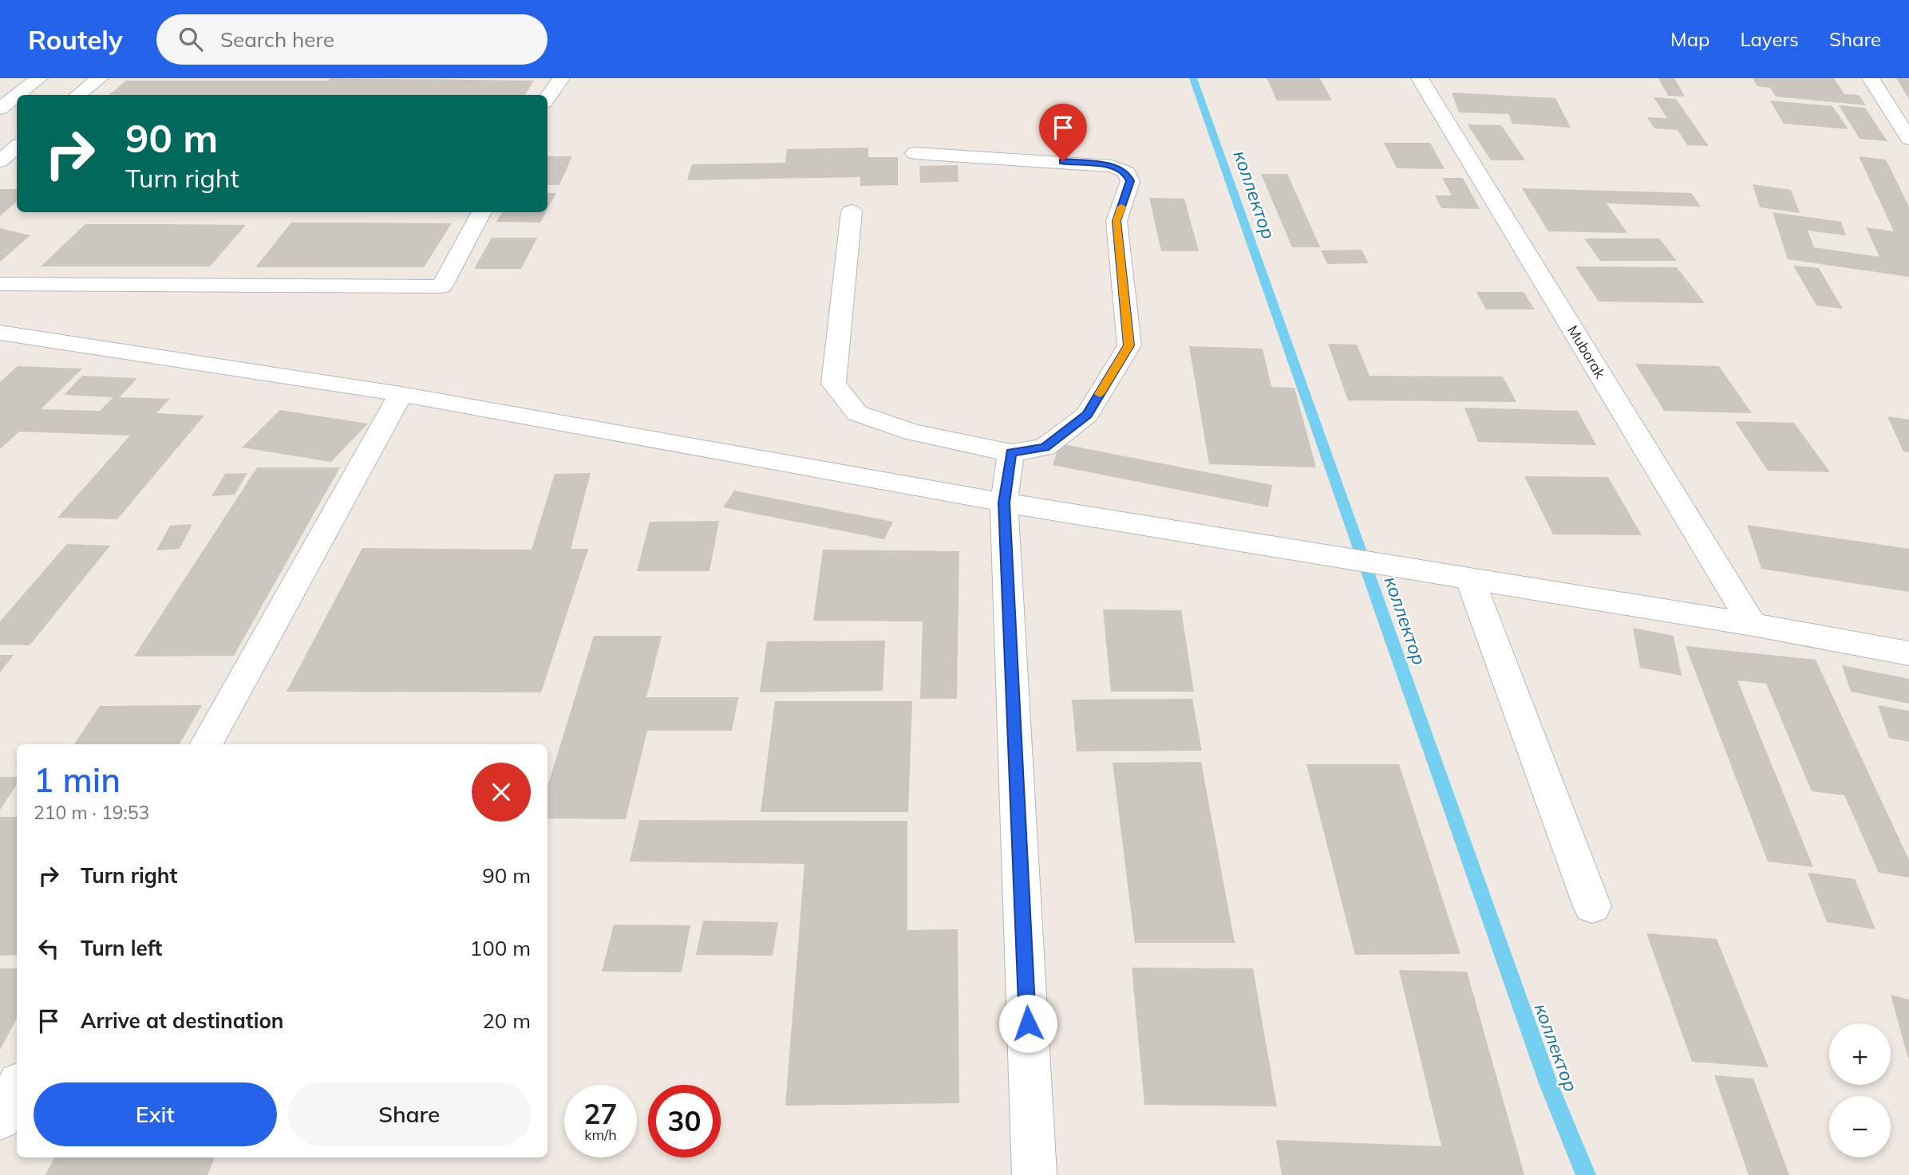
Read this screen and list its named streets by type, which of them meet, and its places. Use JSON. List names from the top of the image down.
{
  "streets": {
    "street": ["Muborak"]
  },
  "water": ["коллектор"],
  "page": {
    "header": "Routely",
    "search": "Search here",
    "nav": ["Map", "Layers", "Share"],
    "turn": ["90 m", "Turn right"],
    "heading": ["1 min", "210 m · 19:53"],
    "list": [
      {
        "name": "Turn right",
        "value": "90 m"
      },
      {
        "name": "Turn left",
        "value": "100 m"
      },
      {
        "name": "Arrive at destination",
        "value": "20 m"
      }
    ],
    "map_buttons": ["+", "−"],
    "buttons": ["Exit", "Share"],
    "speed": "27 km/h",
    "limit": "30"
  }
}
